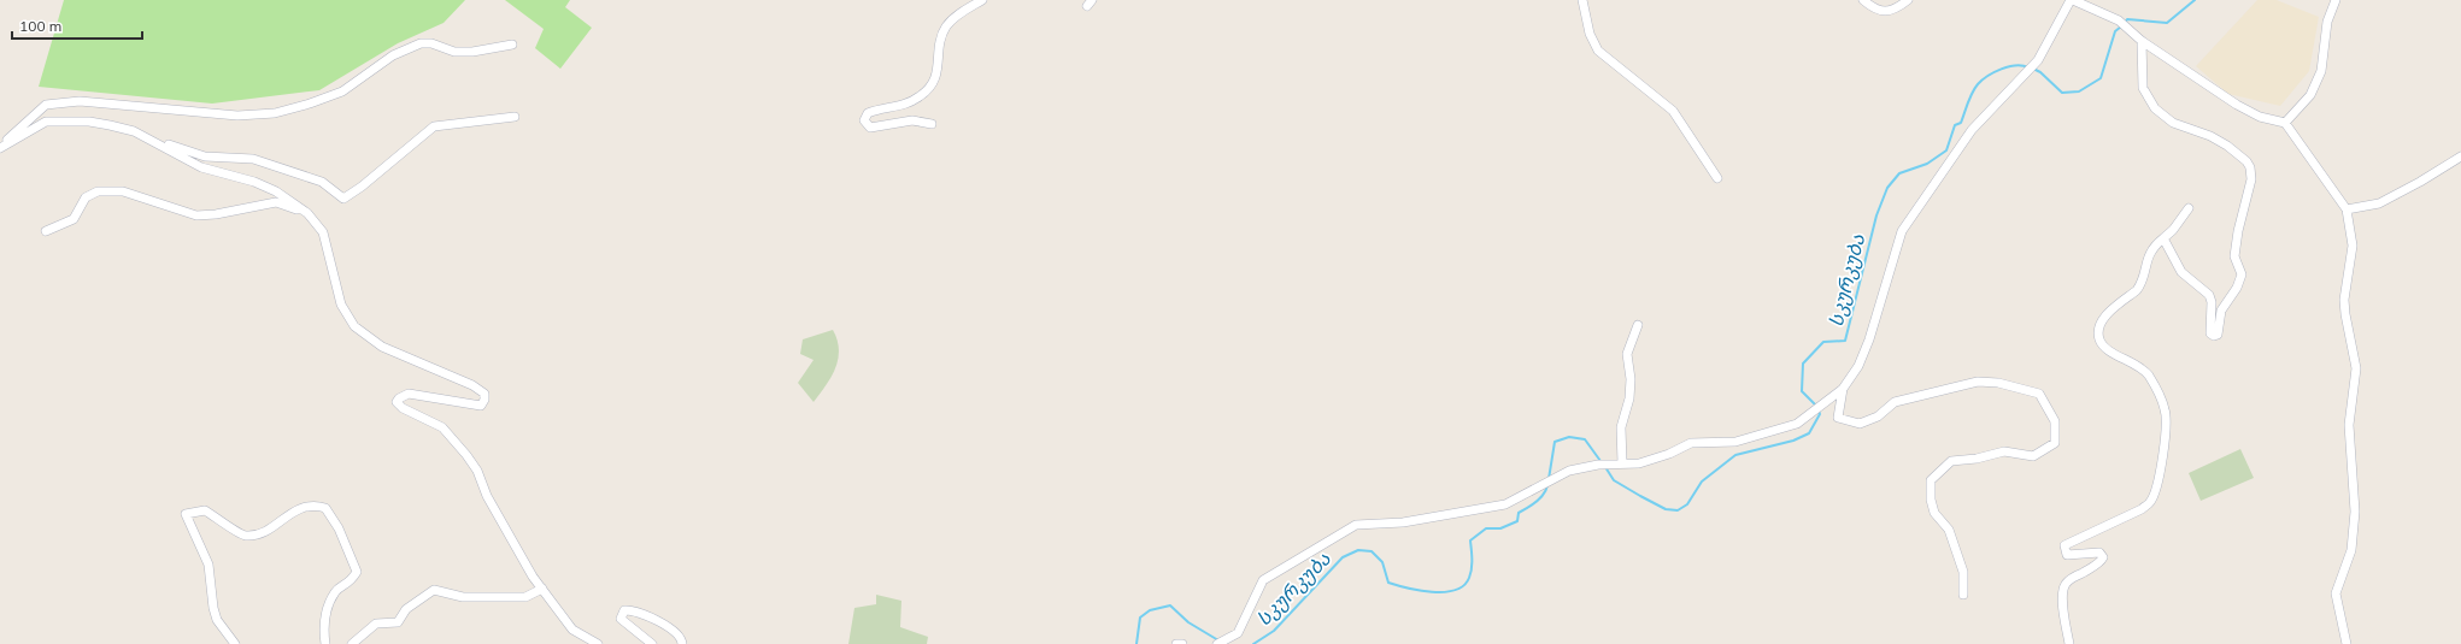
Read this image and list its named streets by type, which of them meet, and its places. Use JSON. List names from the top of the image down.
{
  "water": ["სკურკუბა"],
  "scale_bar": "100 m"
}
